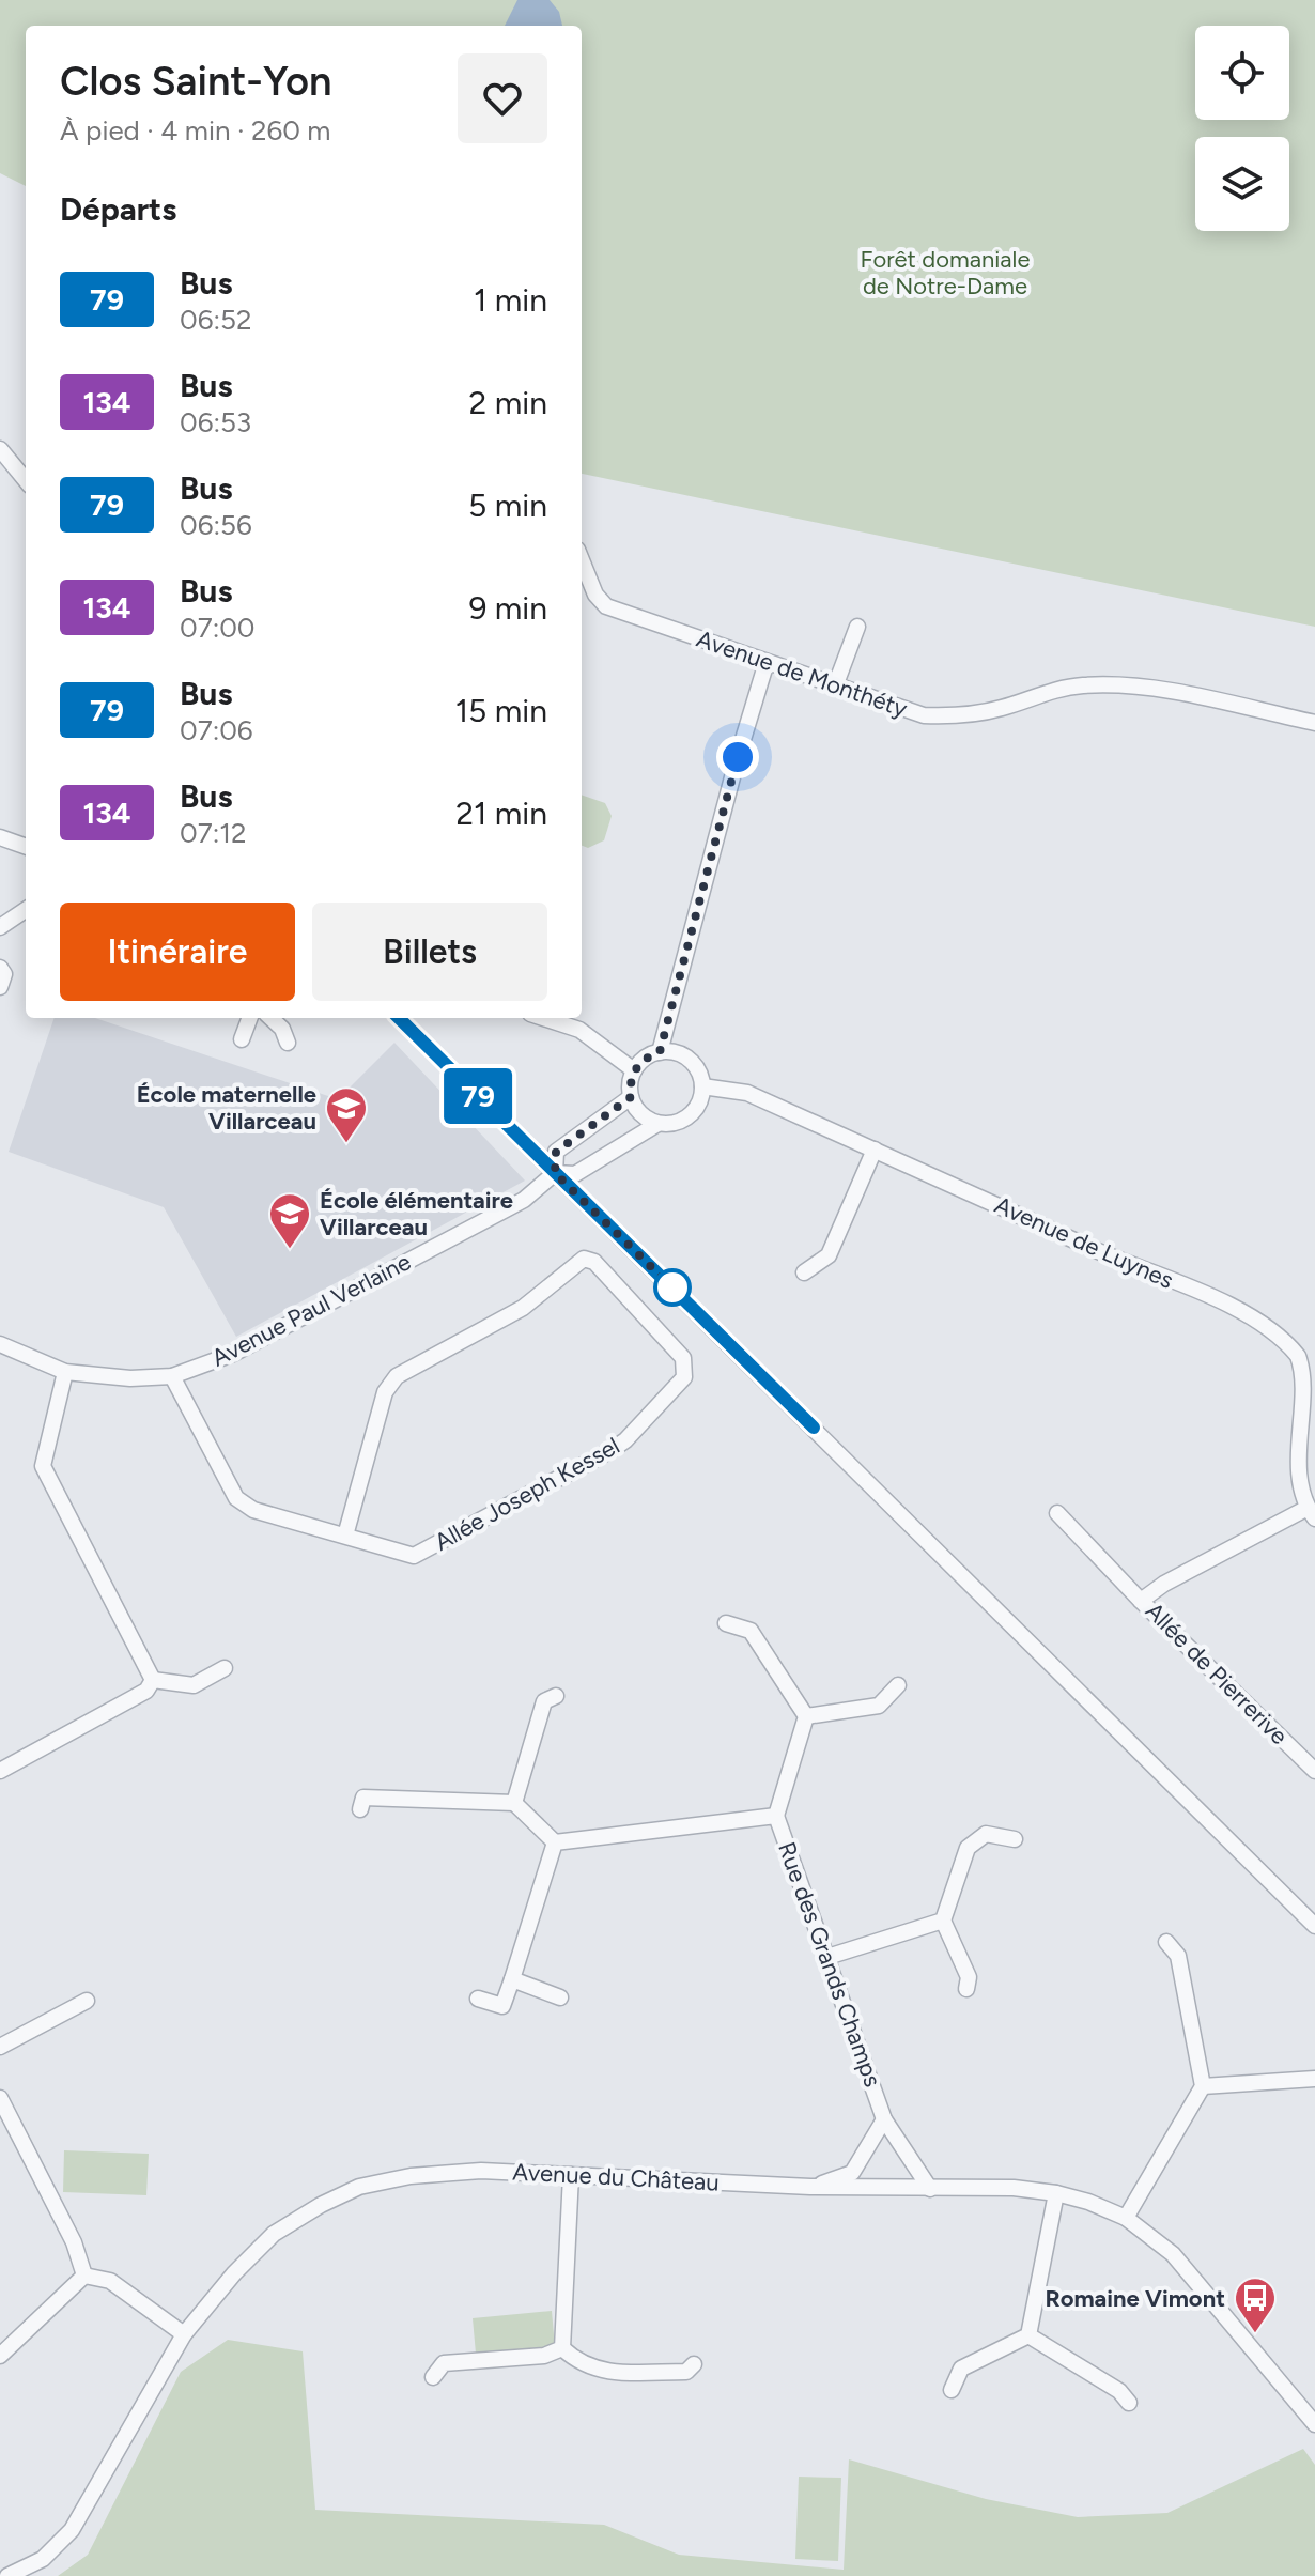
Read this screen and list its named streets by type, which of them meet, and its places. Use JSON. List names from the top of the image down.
{
  "streets": {
    "street": [
      "Avenue de Monthéty",
      "Avenue de Luynes",
      "Avenue Paul Verlaine",
      "Allée Joseph Kessel",
      "Allée de Pierrerive",
      "Rue des Grands Champs",
      "Avenue du Château"
    ]
  },
  "crossings": [
    ["Avenue de Luynes", "Allée de Pierrerive"],
    ["Avenue Paul Verlaine", "Allée Joseph Kessel"],
    ["Rue des Grands Champs", "Avenue du Château"]
  ],
  "parks": ["Forêt domaniale de Notre-Dame"],
  "places": {
    "school or university": ["École maternelle Villarceau", "École élémentaire Villarceau"],
    "bus stop": ["Romaine Vimont"]
  },
  "lines": ["bus line 79"],
  "page": {
    "on_map": "79",
    "heading": [
      ["Clos Saint-Yon", "À pied · 4 min · 260 m"],
      "Départs"
    ],
    "list": [
      {
        "mark": "79",
        "name": "Bus",
        "note": "06:52",
        "value": "1 min"
      },
      {
        "mark": "134",
        "name": "Bus",
        "note": "06:53",
        "value": "2 min"
      },
      {
        "mark": "79",
        "name": "Bus",
        "note": "06:56",
        "value": "5 min"
      },
      {
        "mark": "134",
        "name": "Bus",
        "note": "07:00",
        "value": "9 min"
      },
      {
        "mark": "79",
        "name": "Bus",
        "note": "07:06",
        "value": "15 min"
      },
      {
        "mark": "134",
        "name": "Bus",
        "note": "07:12",
        "value": "21 min"
      }
    ],
    "buttons": ["Itinéraire", "Billets"]
  }
}
